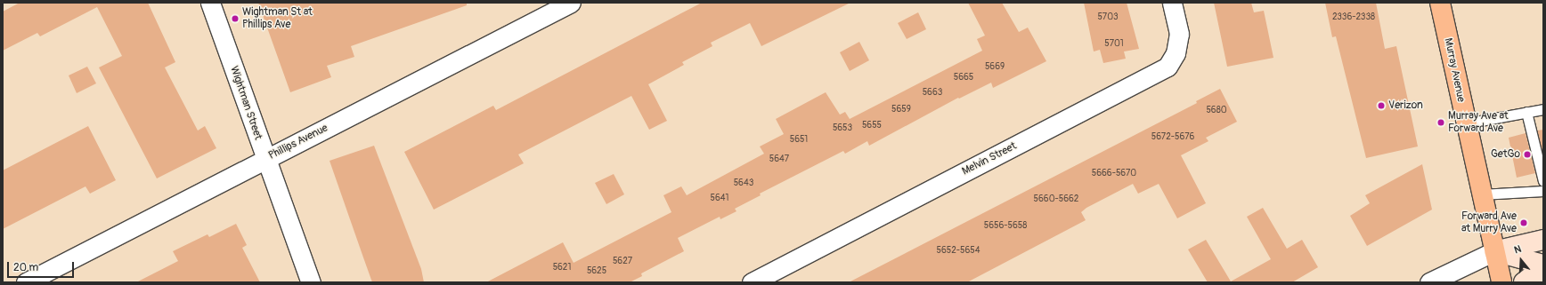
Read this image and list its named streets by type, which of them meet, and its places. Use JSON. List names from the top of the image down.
{
  "streets": {
    "main road": ["Murray Avenue"],
    "street": ["Wightman Street", "Phillips Avenue", "Melvin Street"]
  },
  "crossings": [
    ["Wightman Street", "Phillips Avenue"]
  ],
  "places": [
    "Wightman St at Phillips Ave",
    "Verizon",
    "Murray Ave at Forward Ave",
    "GetGo",
    "Forward Ave at Murry Ave"
  ],
  "house_numbers": [
    "5703",
    "2336-2338",
    "5701",
    "5669",
    "5665",
    "5663",
    "5659",
    "5680",
    "5655",
    "5653",
    "5672-5676",
    "5651",
    "5647",
    "5666-5670",
    "5643",
    "5641",
    "5660-5662",
    "5656-5658",
    "5652-5654",
    "5627",
    "5621",
    "5625"
  ],
  "scale_bar": "20 m",
  "north": "top"
}
